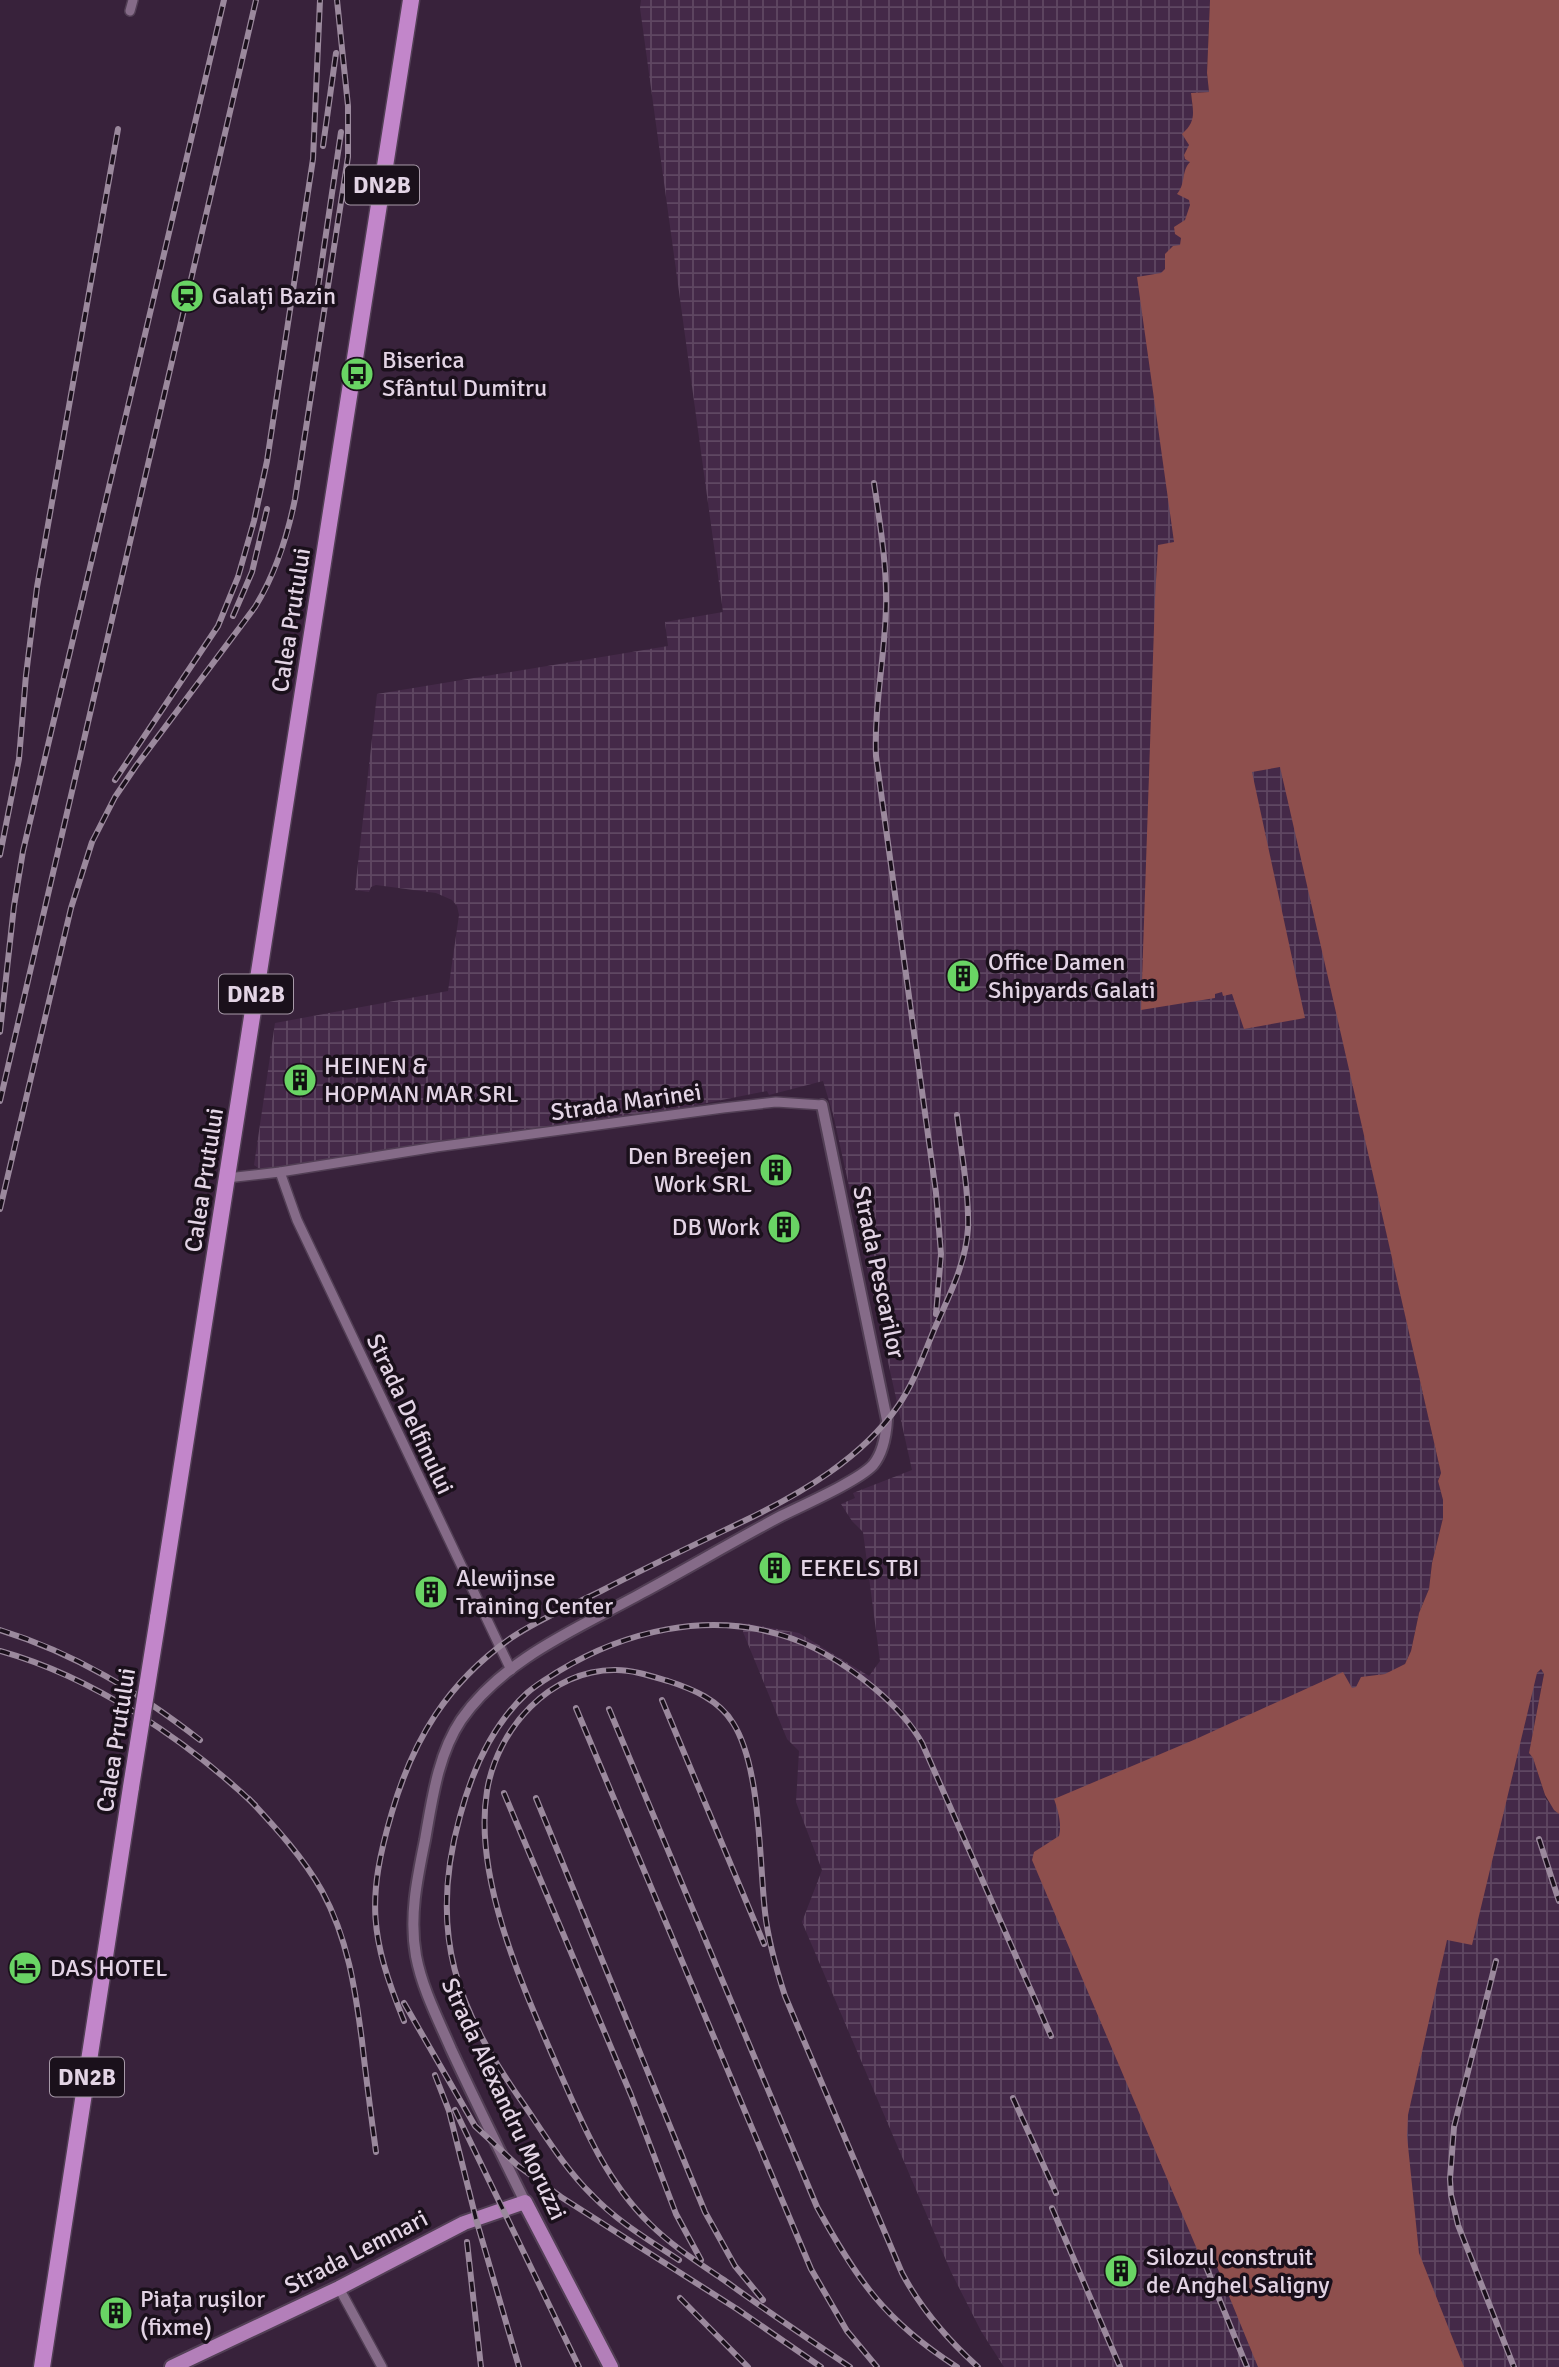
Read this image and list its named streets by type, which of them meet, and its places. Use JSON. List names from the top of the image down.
{
  "streets": {
    "highway": ["DN2B", "Calea Prutului"],
    "main road": ["Strada Alexandru Moruzzi", "Strada Lemnari"],
    "street": ["Strada Marinei", "Strada Pescarilor", "Strada Delfinului"]
  },
  "crossings": [
    ["Calea Prutului", "Strada Marinei"],
    ["Strada Marinei", "Strada Pescarilor"],
    ["Strada Marinei", "Strada Delfinului"],
    ["Strada Pescarilor", "Strada Alexandru Moruzzi"],
    ["Strada Delfinului", "Strada Alexandru Moruzzi"],
    ["Strada Alexandru Moruzzi", "Strada Lemnari"]
  ],
  "places": {
    "station": ["Galați Bazin"],
    "bus stop": ["Biserica Sfântul Dumitru"],
    "building": [
      "Office Damen Shipyards Galati",
      "HEINEN & HOPMAN MAR SRL",
      "Den Breejen Work SRL",
      "DB Work",
      "EEKELS TBI",
      "Alewijnse Training Center",
      "Silozul construit de Anghel Saligny",
      "Piața rușilor (fixme)"
    ],
    "hotel": ["DAS HOTEL"]
  }
}
